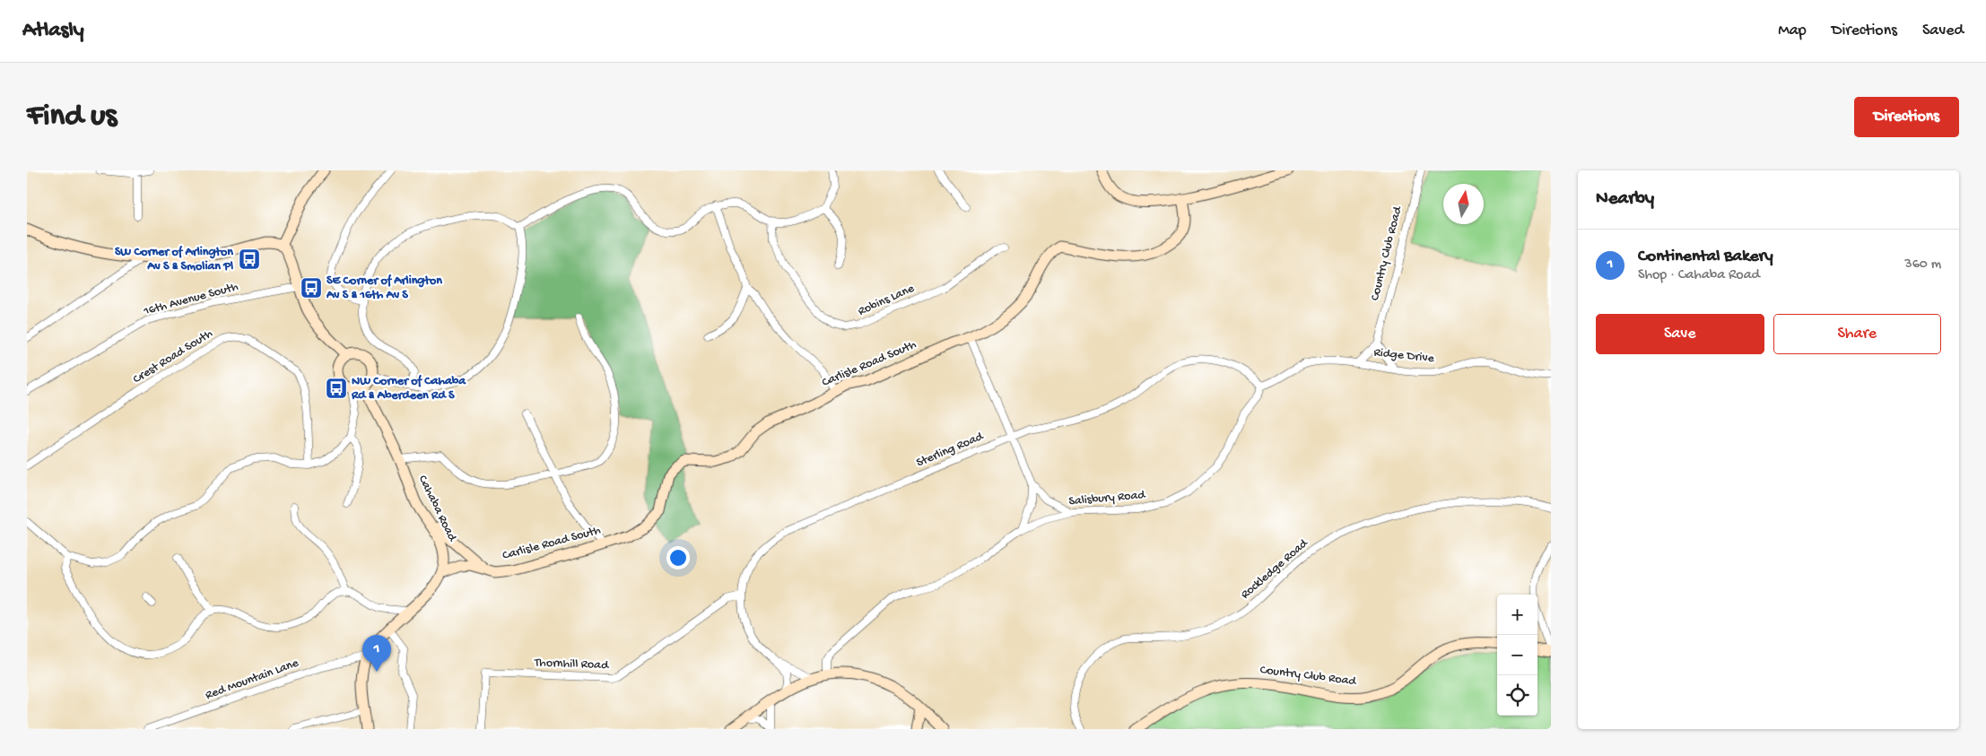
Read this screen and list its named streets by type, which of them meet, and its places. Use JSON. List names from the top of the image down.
{
  "streets": {
    "street": [
      "Country Club Road",
      "16th Avenue South",
      "Robins Lane",
      "Ridge Drive",
      "Crest Road South",
      "Carlisle Road South",
      "Sterling Road",
      "Salisbury Road",
      "Cahaba Road",
      "Rockledge Road",
      "Thornhill Road",
      "Red Mountain Lane"
    ]
  },
  "crossings": [
    ["Carlisle Road South", "Cahaba Road"],
    ["Sterling Road", "Salisbury Road"],
    ["Sterling Road", "Thornhill Road"],
    ["Cahaba Road", "Red Mountain Lane"]
  ],
  "places": {
    "bus stop": ["SW Corner of Arlington Av S & Smolian Pl", "SE Corner of Arlington Av S & 16th Av S", "NW Corner of Cahaba Rd & Aberdeen Rd S"]
  },
  "north": "top",
  "page": {
    "header": "Atlasly",
    "nav": ["Map", "Directions", "Saved"],
    "buttons": [
      "Directions",
      ["Save", "Share"]
    ],
    "title": "Find us",
    "heading": "Nearby",
    "list": [
      {
        "mark": "1",
        "name": "Continental Bakery",
        "note": "Shop · Cahaba Road",
        "value": "360 m"
      }
    ],
    "map_buttons": ["+", "−"],
    "pins": "1"
  }
}
